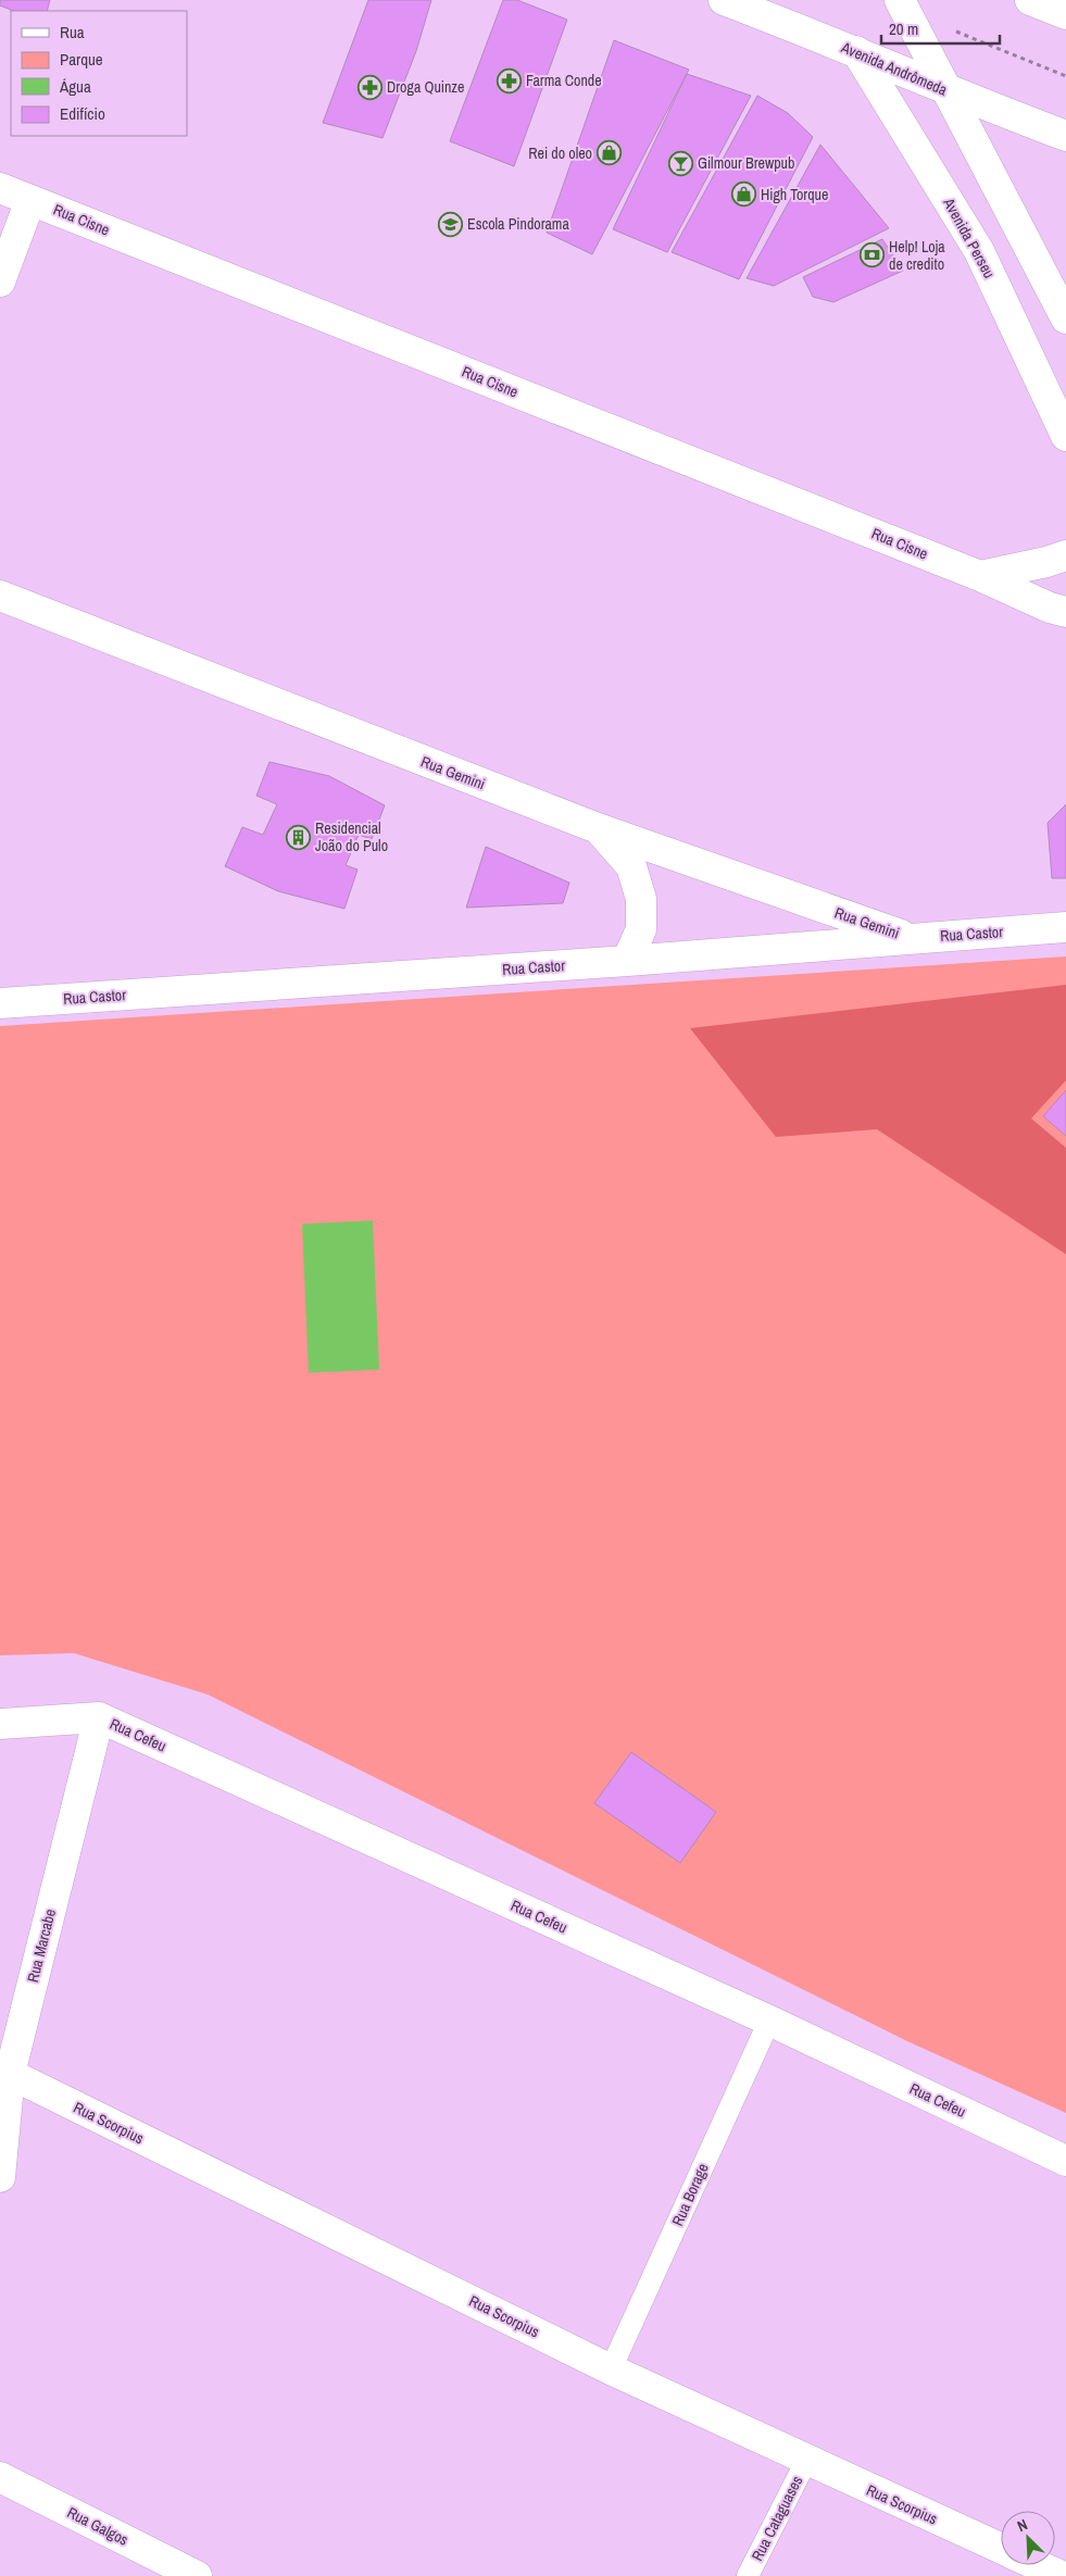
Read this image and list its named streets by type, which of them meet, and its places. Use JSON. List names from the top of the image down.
{
  "streets": {
    "street": [
      "Avenida Andrômeda",
      "Rua Cisne",
      "Avenida Perseu",
      "Rua Gemini",
      "Rua Castor",
      "Rua Cefeu",
      "Rua Marcabe",
      "Rua Scorpius",
      "Rua Galgos"
    ],
    "lane": ["Rua Borage", "Rua Cataguases"]
  },
  "crossings": [
    ["Avenida Andrômeda", "Avenida Perseu"],
    ["Rua Gemini", "Rua Castor"],
    ["Rua Cefeu", "Rua Marcabe"],
    ["Rua Cefeu", "Rua Borage"],
    ["Rua Marcabe", "Rua Scorpius"],
    ["Rua Scorpius", "Rua Borage"],
    ["Rua Scorpius", "Rua Cataguases"]
  ],
  "places": {
    "pharmacy": ["Farma Conde", "Droga Quinze"],
    "shop": ["Rei do oleo", "High Torque"],
    "bar": ["Gilmour Brewpub"],
    "school or university": ["Escola Pindorama"],
    "bank": ["Help! Loja de credito"],
    "building": ["Residencial João do Pulo"]
  },
  "legend": [
    "Rua",
    "Parque",
    "Água",
    "Edifício"
  ],
  "scale_bar": "20 m",
  "north": "top left"
}
